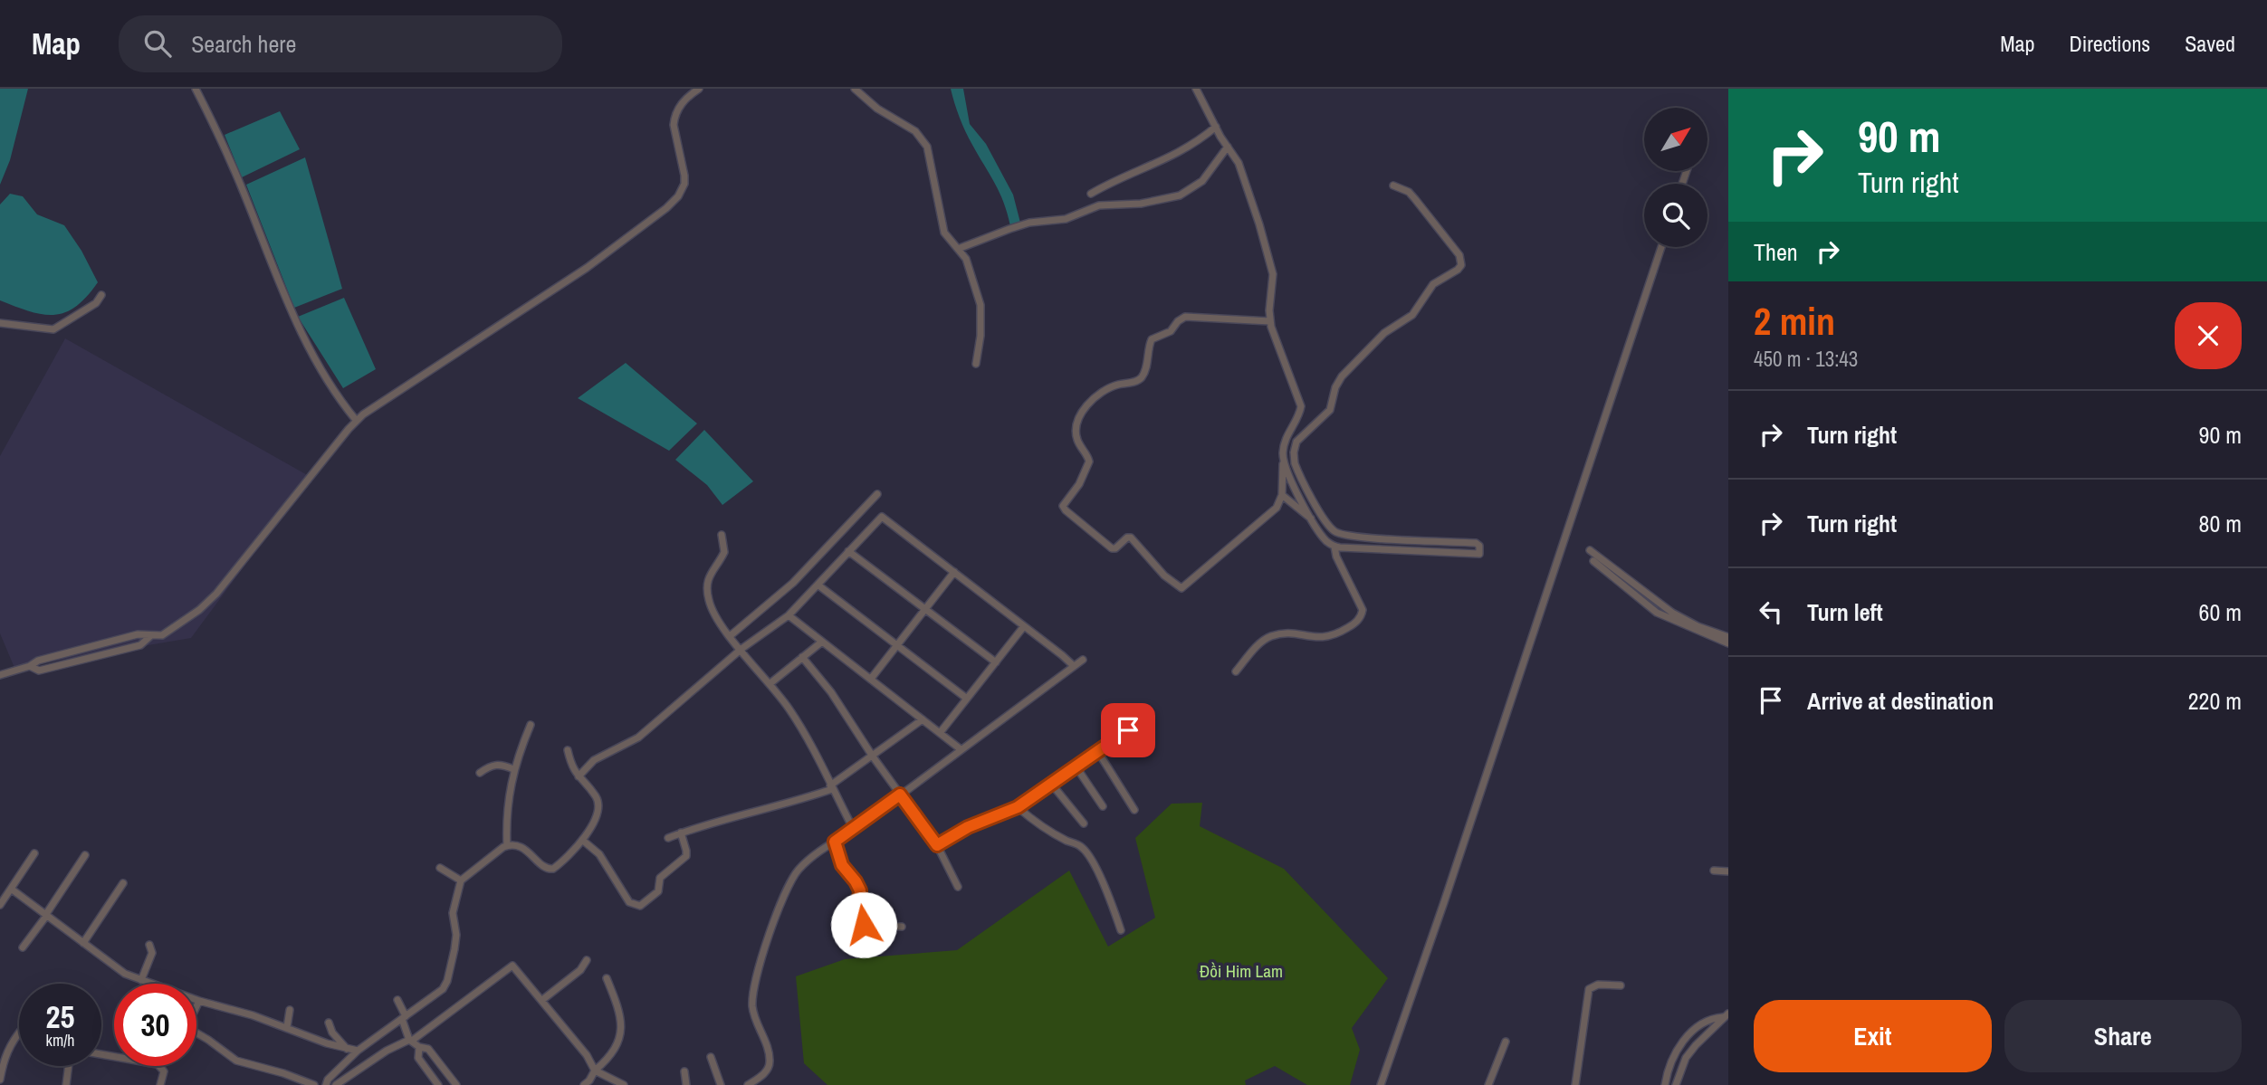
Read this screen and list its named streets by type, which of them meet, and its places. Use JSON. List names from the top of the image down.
{
  "parks": ["Đồi Him Lam"],
  "north": "top right",
  "page": {
    "header": "Map",
    "search": "Search here",
    "nav": ["Map", "Directions", "Saved"],
    "turn": ["90 m", "Turn right"],
    "then": "Then",
    "heading": ["2 min", "450 m · 13:43"],
    "list": [
      {
        "name": "Turn right",
        "value": "90 m"
      },
      {
        "name": "Turn right",
        "value": "80 m"
      },
      {
        "name": "Turn left",
        "value": "60 m"
      },
      {
        "name": "Arrive at destination",
        "value": "220 m"
      }
    ],
    "speed": "25 km/h",
    "limit": "30",
    "buttons": ["Exit", "Share"]
  }
}
